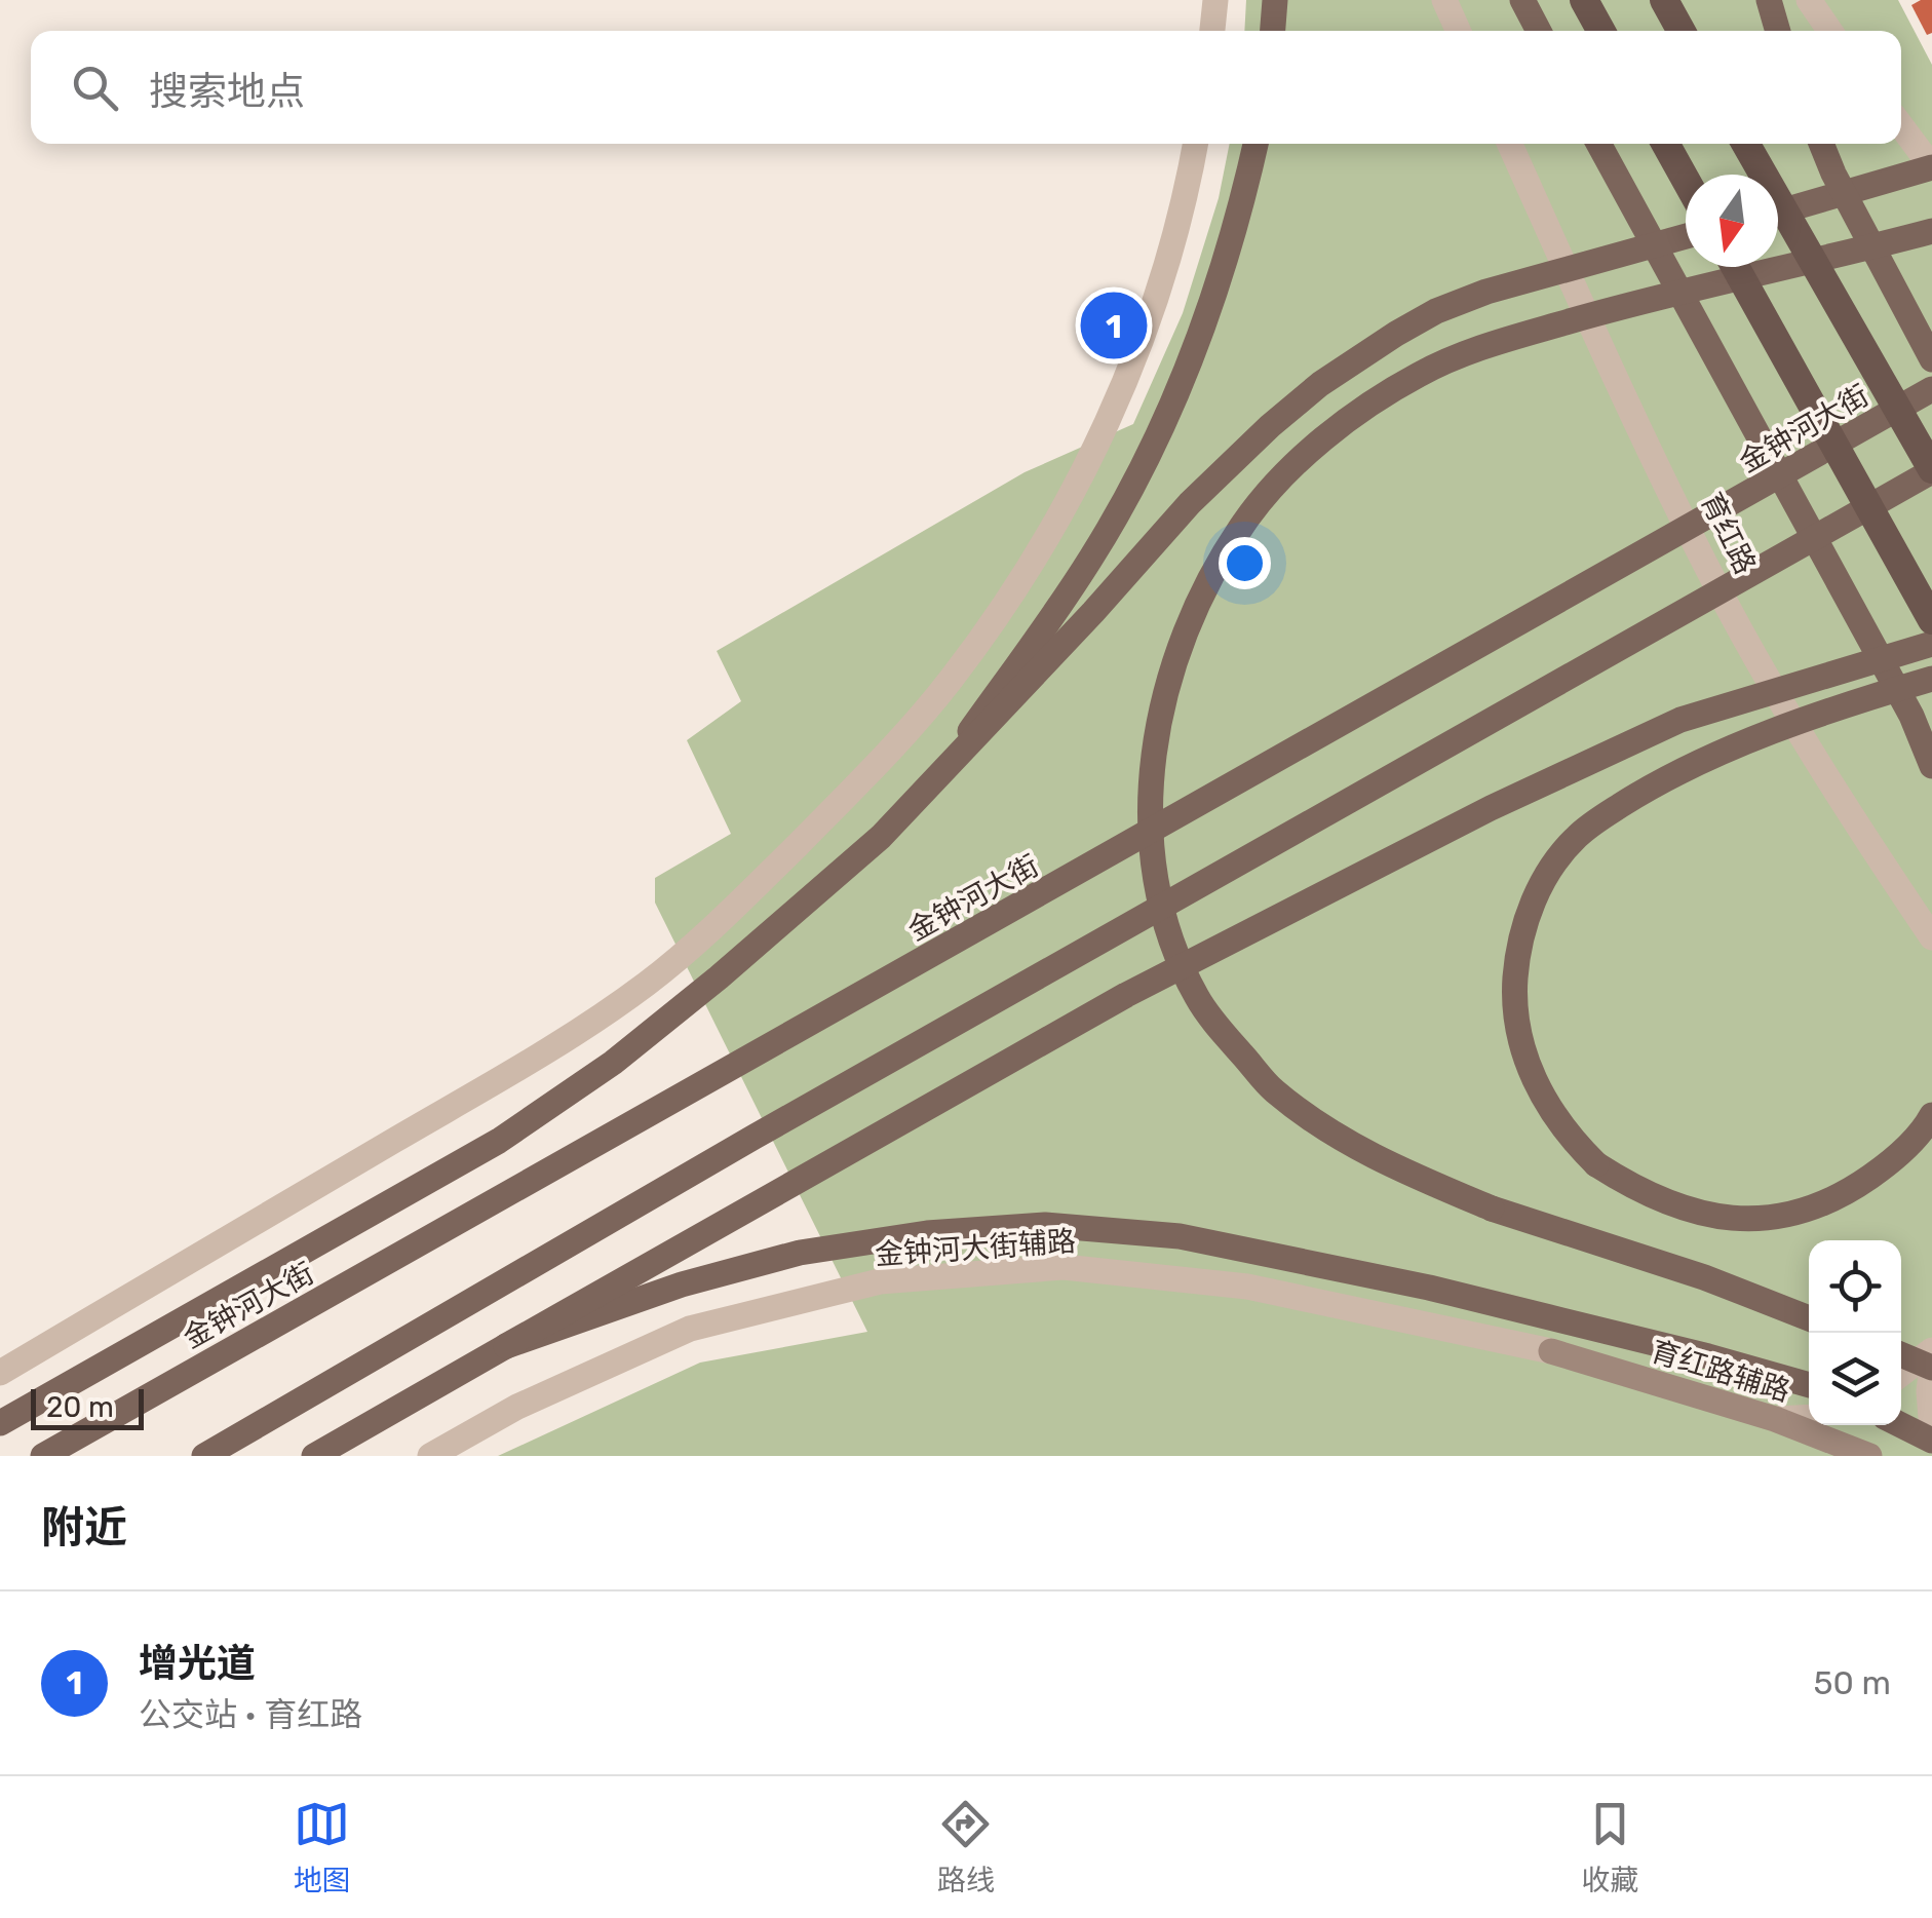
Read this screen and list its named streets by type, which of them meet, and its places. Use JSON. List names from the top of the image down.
{
  "streets": {
    "main road": ["金钟河大街", "育红路辅路"],
    "street": ["育红路", "金钟河大街辅路"]
  },
  "crossings": [
    ["金钟河大街辅路", "育红路辅路"]
  ],
  "scale_bar": "20 m",
  "north": "bottom",
  "page": {
    "search": "搜索地点",
    "pins": "1",
    "scale": "20 m",
    "heading": "附近",
    "list": [
      {
        "mark": "1",
        "name": "增光道",
        "note": "公交站 · 育红路",
        "value": "50 m"
      }
    ],
    "nav": ["地图", "路线", "收藏"]
  }
}
